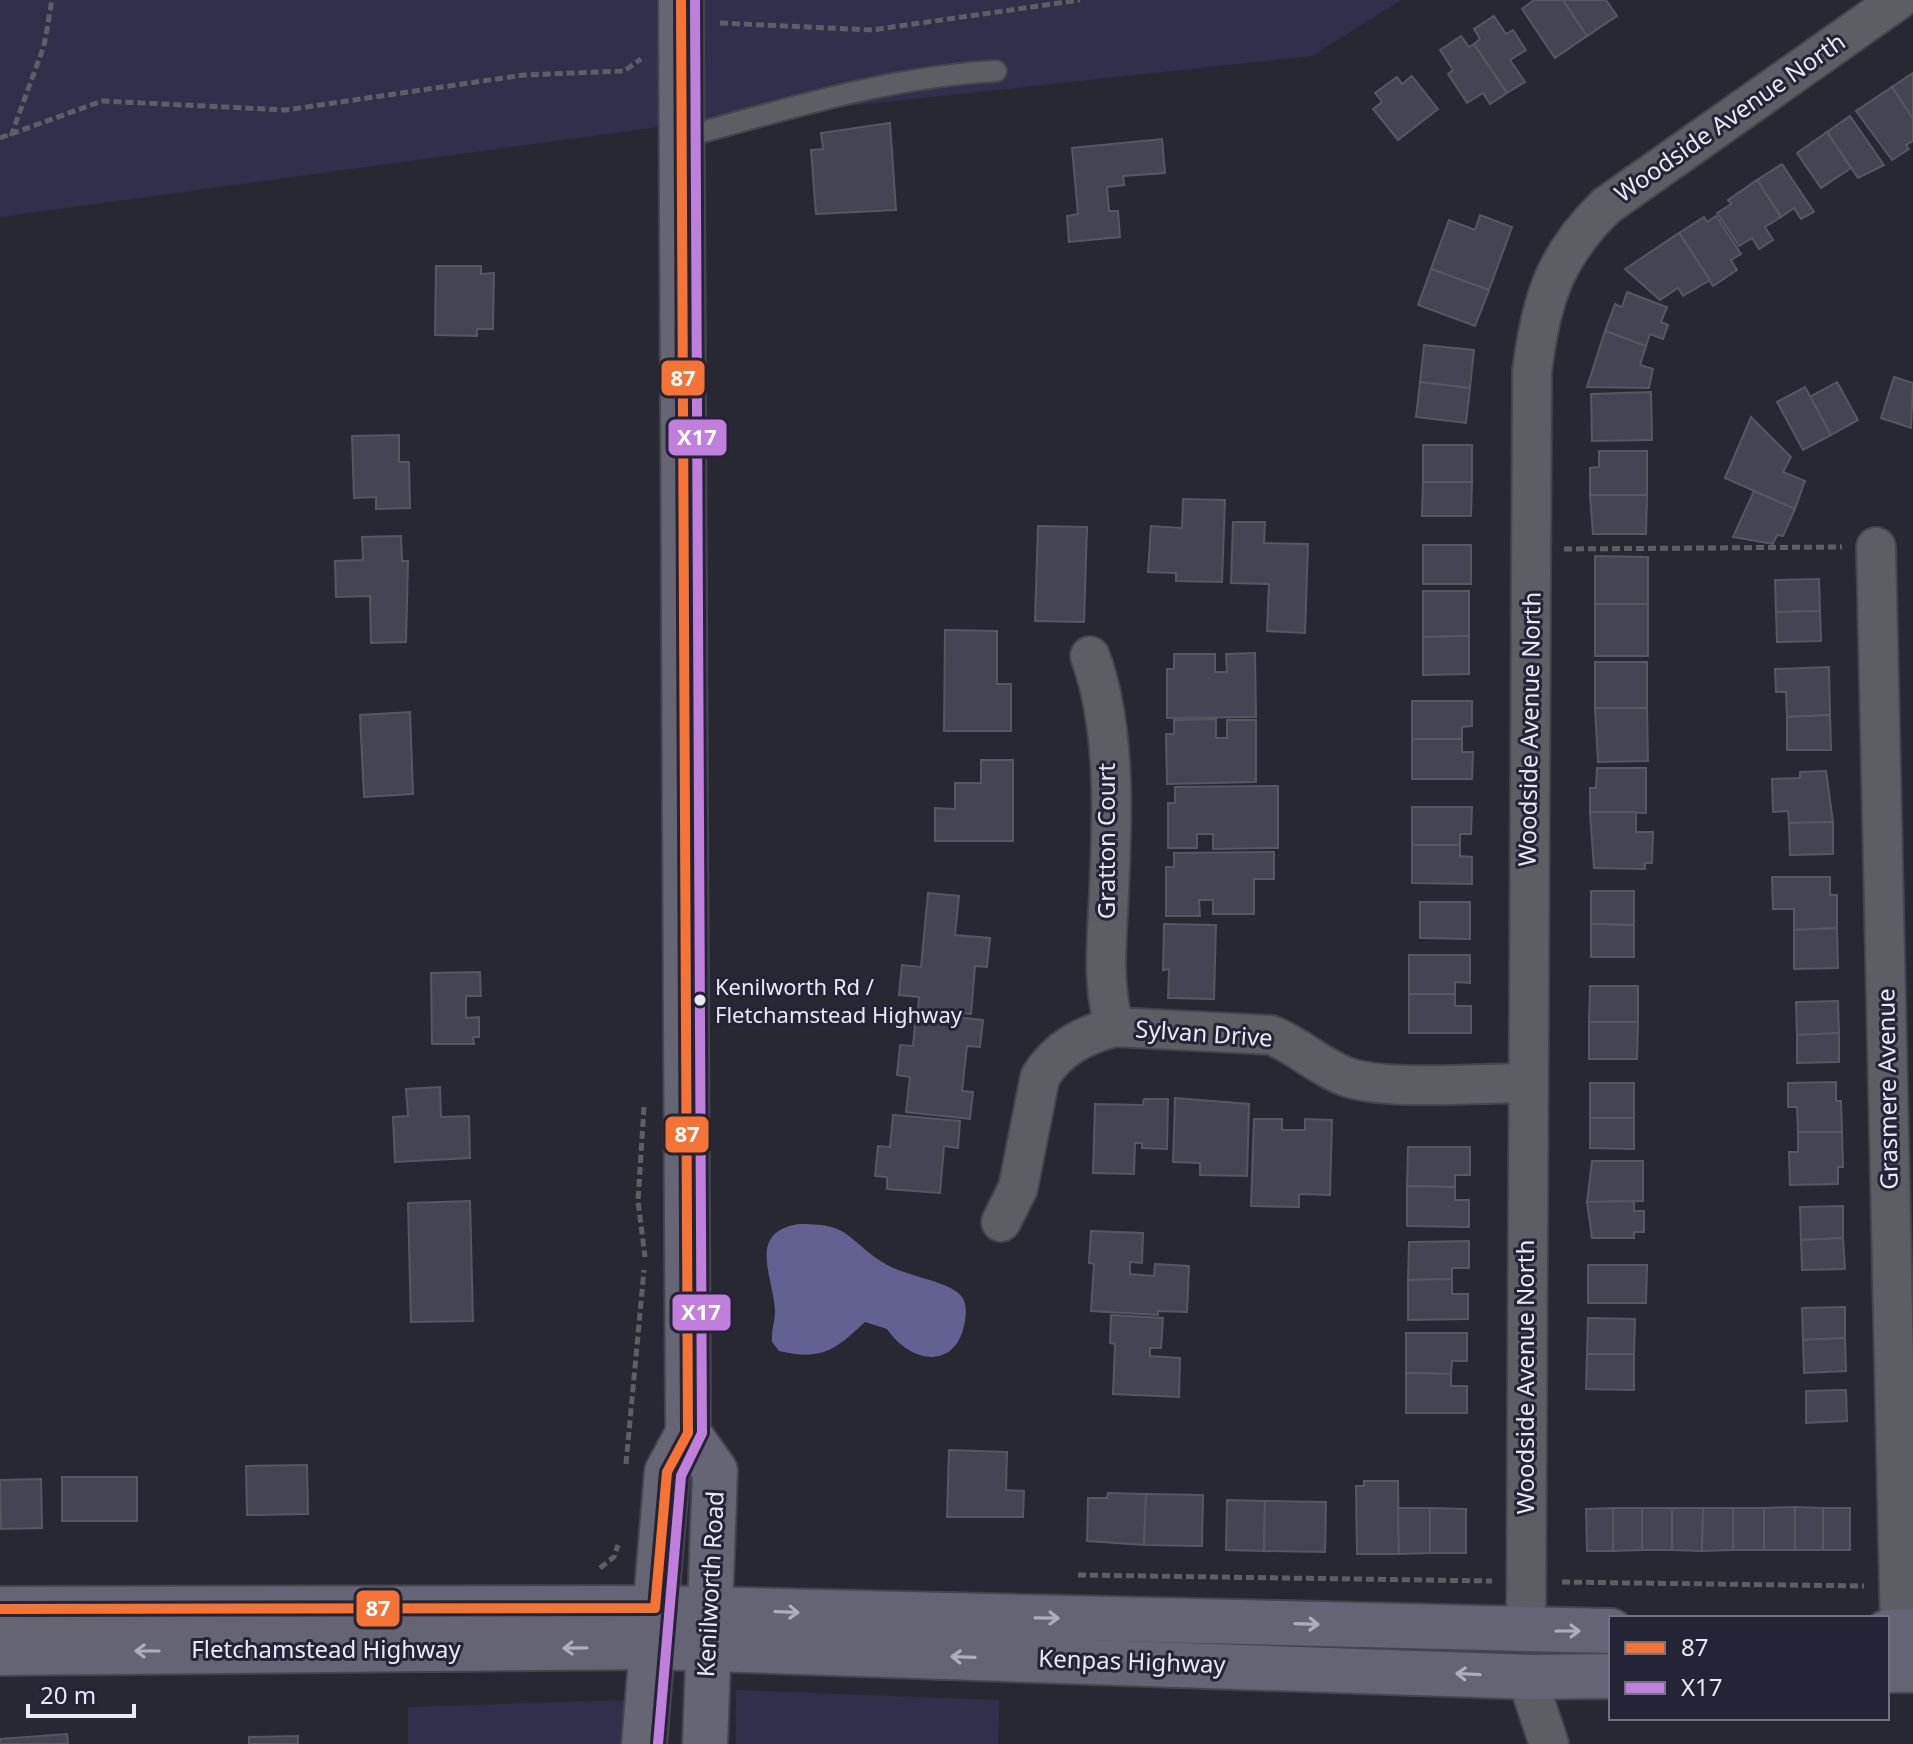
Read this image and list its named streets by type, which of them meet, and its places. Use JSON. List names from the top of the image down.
{
  "streets": {
    "highway": ["Fletchamstead Highway", "Kenpas Highway"],
    "main road": ["Kenilworth Road"],
    "street": [
      "Woodside Avenue North",
      "Gratton Court",
      "Sylvan Drive",
      "Grasmere Avenue"
    ]
  },
  "crossings": [
    ["Woodside Avenue North", "Sylvan Drive"],
    ["Woodside Avenue North", "Kenpas Highway"],
    ["Gratton Court", "Sylvan Drive"],
    ["Kenilworth Road", "Fletchamstead Highway"],
    ["Kenilworth Road", "Kenpas Highway"],
    ["Fletchamstead Highway", "Kenpas Highway"]
  ],
  "places": ["Kenilworth Rd / Fletchamstead Highway"],
  "lines": ["transit line 87", "transit line X17"],
  "legend": ["87", "X17"],
  "scale_bar": "20 m"
}
